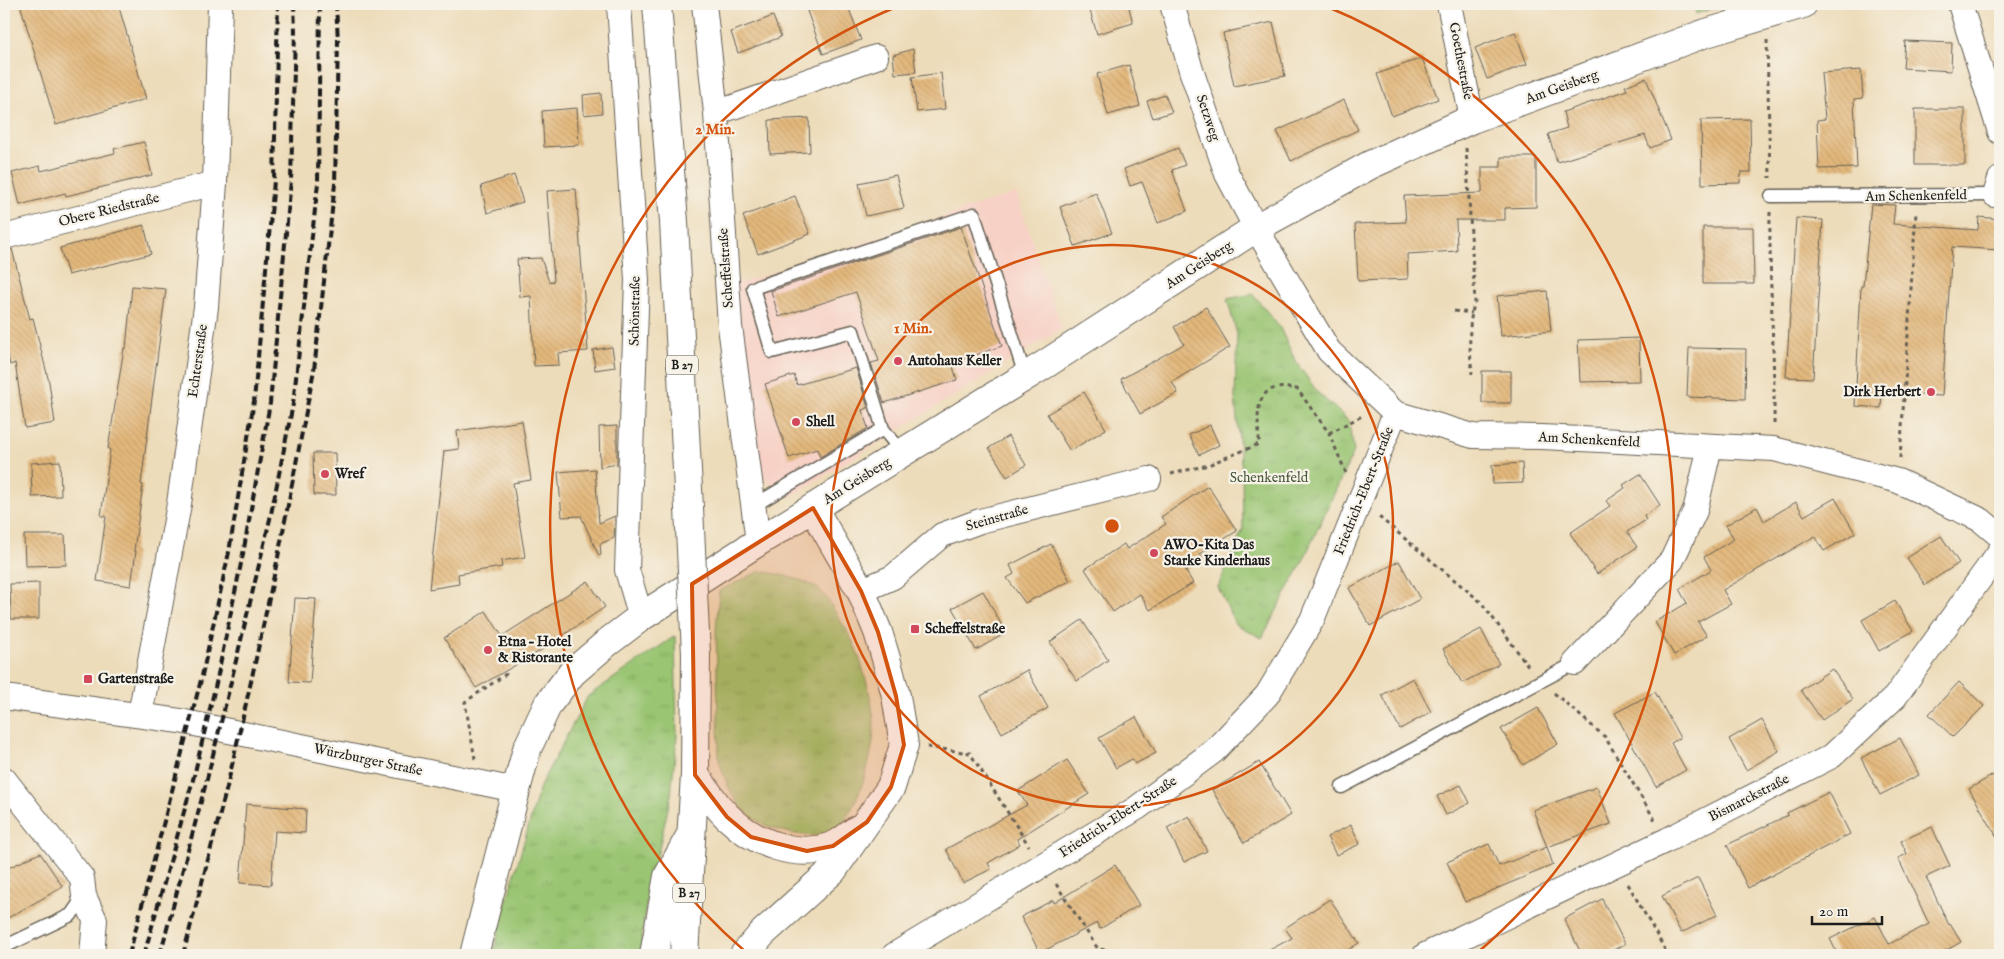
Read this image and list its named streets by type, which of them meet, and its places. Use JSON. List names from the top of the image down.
{
  "streets": {
    "main road": ["Am Geisberg", "B 27"],
    "street": [
      "Goethestraße",
      "Setzweg",
      "Am Schenkenfeld",
      "Obere Riedstraße",
      "Scheffelstraße",
      "Schönstraße",
      "Echterstraße",
      "Friedrich-Ebert-Straße",
      "Steinstraße",
      "Würzburger Straße",
      "Bismarckstraße"
    ]
  },
  "crossings": [
    ["Goethestraße", "Am Geisberg"],
    ["Am Geisberg", "Setzweg"],
    ["Am Geisberg", "Am Schenkenfeld"],
    ["Am Geisberg", "Scheffelstraße"],
    ["Am Geisberg", "Schönstraße"],
    ["Setzweg", "Am Schenkenfeld"],
    ["Am Schenkenfeld", "Friedrich-Ebert-Straße"],
    ["Obere Riedstraße", "Echterstraße"],
    ["Echterstraße", "Würzburger Straße"]
  ],
  "parks": ["Schenkenfeld"],
  "places": {
    "other": [
      "Autohaus Keller",
      "Dirk Herbert",
      "Shell",
      "Wref",
      "AWO-Kita Das Starke Kinderhaus",
      "Etna – Hotel & Ristorante"
    ],
    "transit": ["Scheffelstraße", "Gartenstraße"]
  },
  "scale_bar": "20 m",
  "rings": ["2 Min.", "1 Min."]
}
